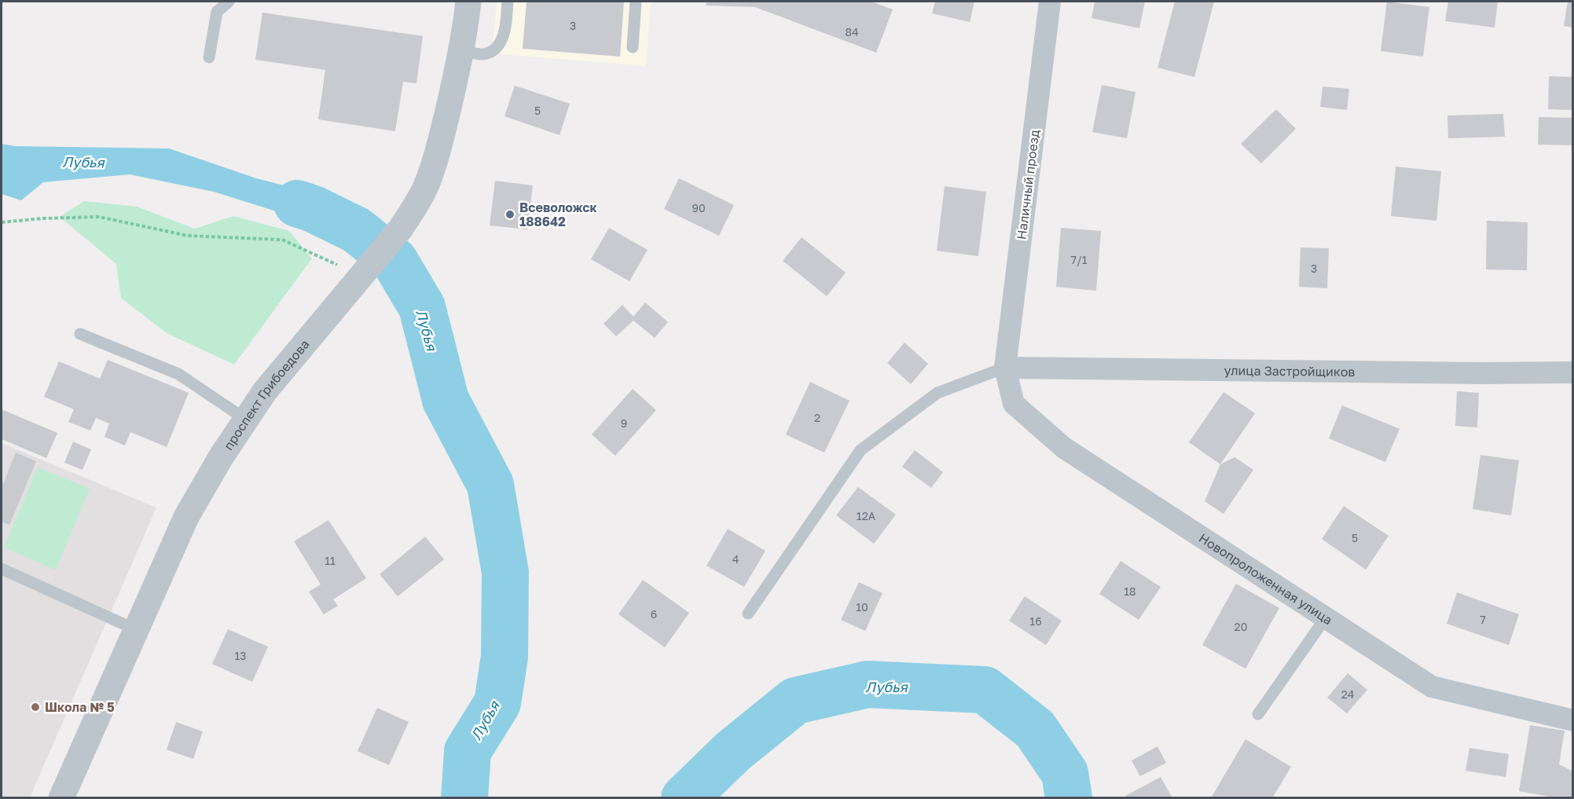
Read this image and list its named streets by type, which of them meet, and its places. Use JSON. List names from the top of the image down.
{
  "streets": {
    "street": [
      "Наличный проезд",
      "улица Застройщиков",
      "проспект Грибоедова",
      "Новопроложенная улица"
    ]
  },
  "crossings": [
    ["Наличный проезд", "улица Застройщиков"],
    ["Наличный проезд", "Новопроложенная улица"],
    ["улица Застройщиков", "Новопроложенная улица"]
  ],
  "water": ["Лубья"],
  "places": ["Всеволожск 188642", "Школа № 5"],
  "house_numbers": [
    "3",
    "84",
    "5",
    "90",
    "7/1",
    "3",
    "2",
    "9",
    "12А",
    "5",
    "4",
    "11",
    "18",
    "10",
    "6",
    "7",
    "16",
    "20",
    "13",
    "24"
  ]
}
